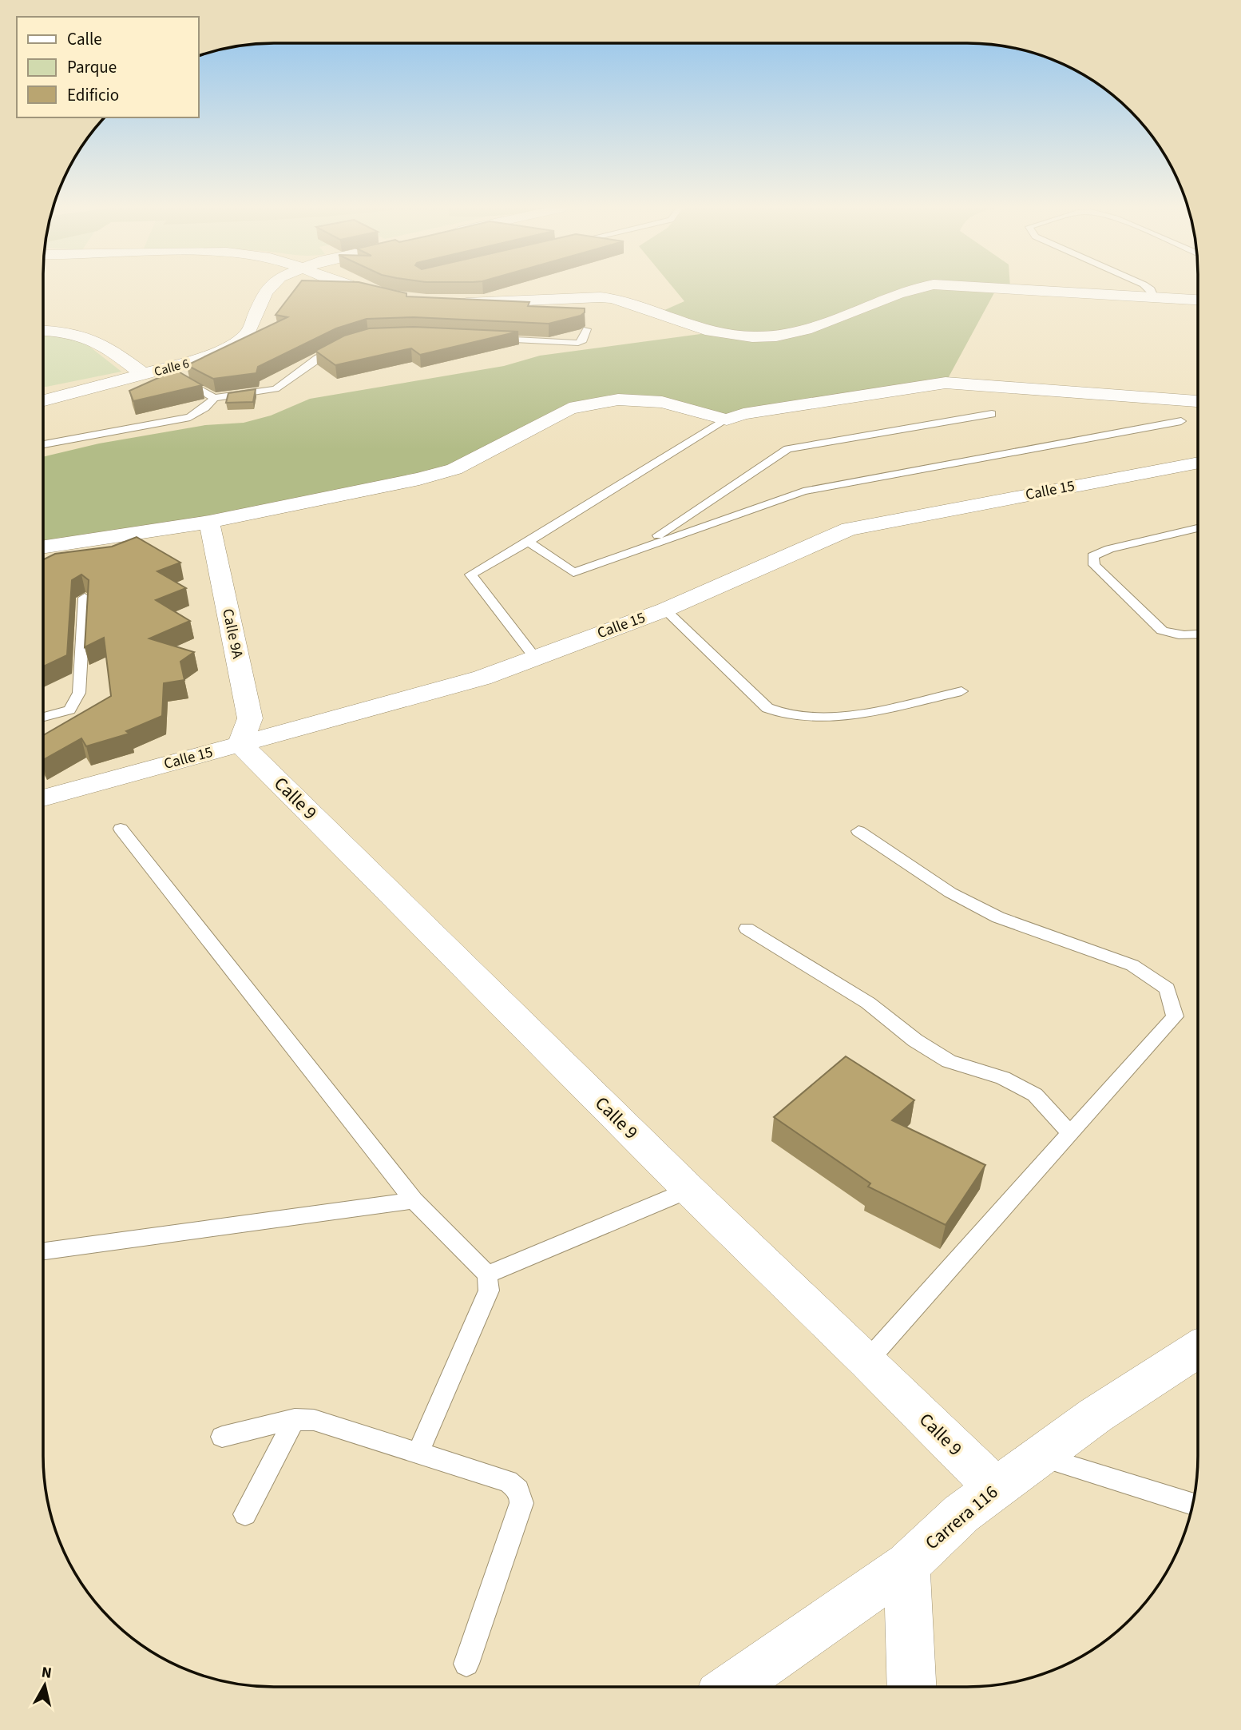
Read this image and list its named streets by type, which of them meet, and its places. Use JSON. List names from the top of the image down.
{
  "streets": {
    "street": [
      "Calle 6",
      "Calle 15",
      "Calle 9A",
      "Calle 9",
      "Carrera 116"
    ]
  },
  "crossings": [
    ["Calle 15", "Calle 9A"],
    ["Calle 15", "Calle 9"],
    ["Calle 9A", "Calle 9"],
    ["Calle 9", "Carrera 116"]
  ],
  "legend": ["Calle", "Parque", "Edificio"],
  "north": "top"
}
